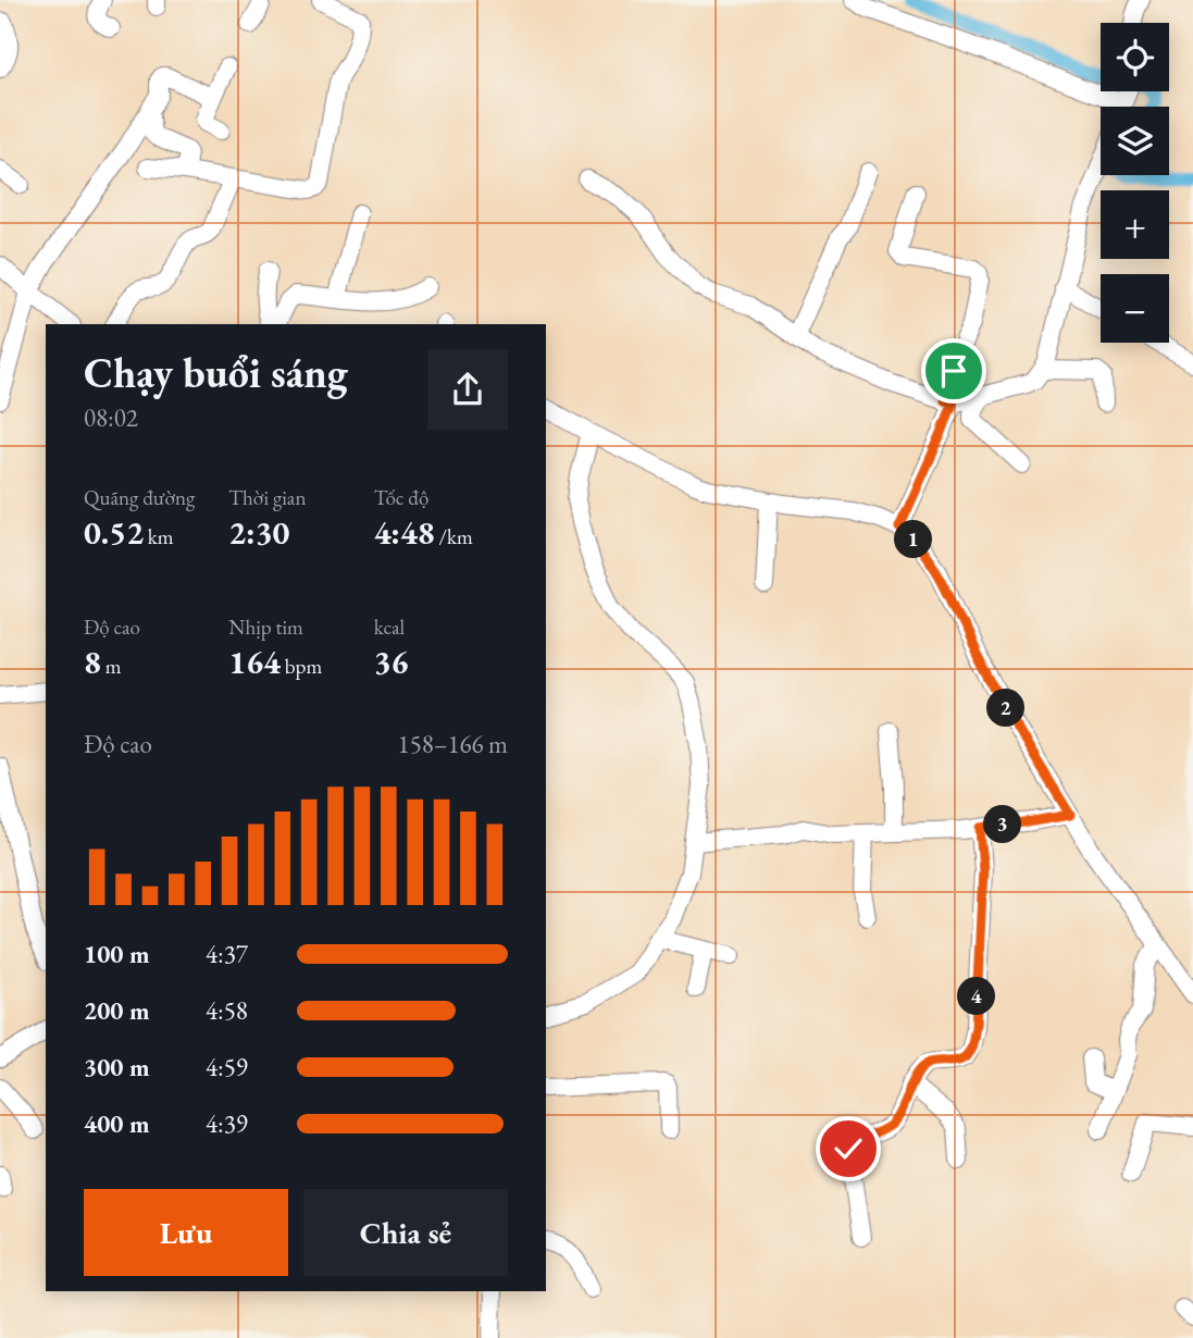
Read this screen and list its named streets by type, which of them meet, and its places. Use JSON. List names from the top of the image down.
{
  "page": {
    "map_buttons": ["+", "−"],
    "heading": ["Chạy buổi sáng", "08:02"],
    "stats": [
      ["Quãng đường", "0.52 km"],
      ["Thời gian", "2:30"],
      ["Tốc độ", "4:48 /km"],
      ["Độ cao", "8 m"],
      ["Nhịp tim", "164 bpm"],
      ["kcal", "36"]
    ],
    "pins": [
      "1",
      "2",
      "3",
      "4"
    ],
    "chart": ["Độ cao", "158–166 m"],
    "list": [
      {
        "name": "100 m",
        "note": "4:37"
      },
      {
        "name": "200 m",
        "note": "4:58"
      },
      {
        "name": "300 m",
        "note": "4:59"
      },
      {
        "name": "400 m",
        "note": "4:39"
      }
    ],
    "buttons": ["Lưu", "Chia sẻ"]
  }
}
